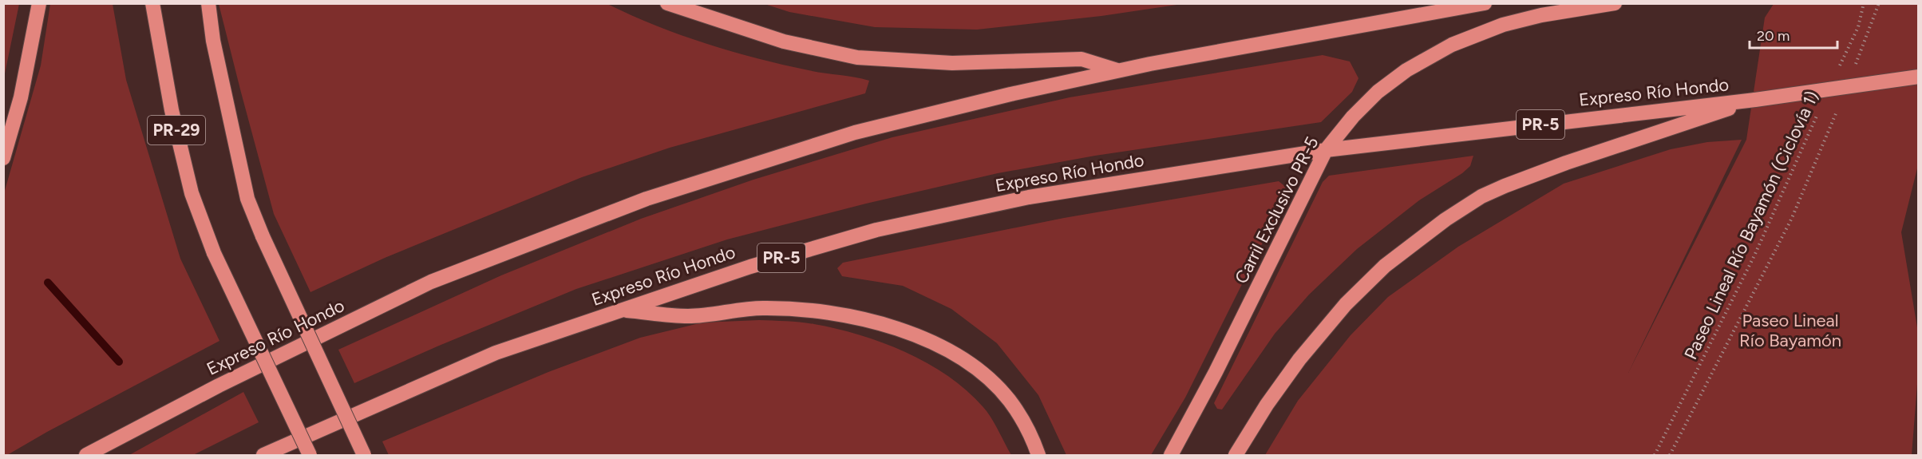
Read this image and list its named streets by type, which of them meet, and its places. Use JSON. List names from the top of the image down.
{
  "streets": {
    "highway": [
      "Expreso Río Hondo",
      "PR-5",
      "PR-29",
      "Carril Exclusivo PR-5"
    ],
    "path": ["Paseo Lineal Río Bayamón (Ciclovía 1)"]
  },
  "crossings": [
    ["Expreso Río Hondo", "Carril Exclusivo PR-5"]
  ],
  "parks": ["Paseo Lineal Río Bayamón"],
  "scale_bar": "20 m"
}
